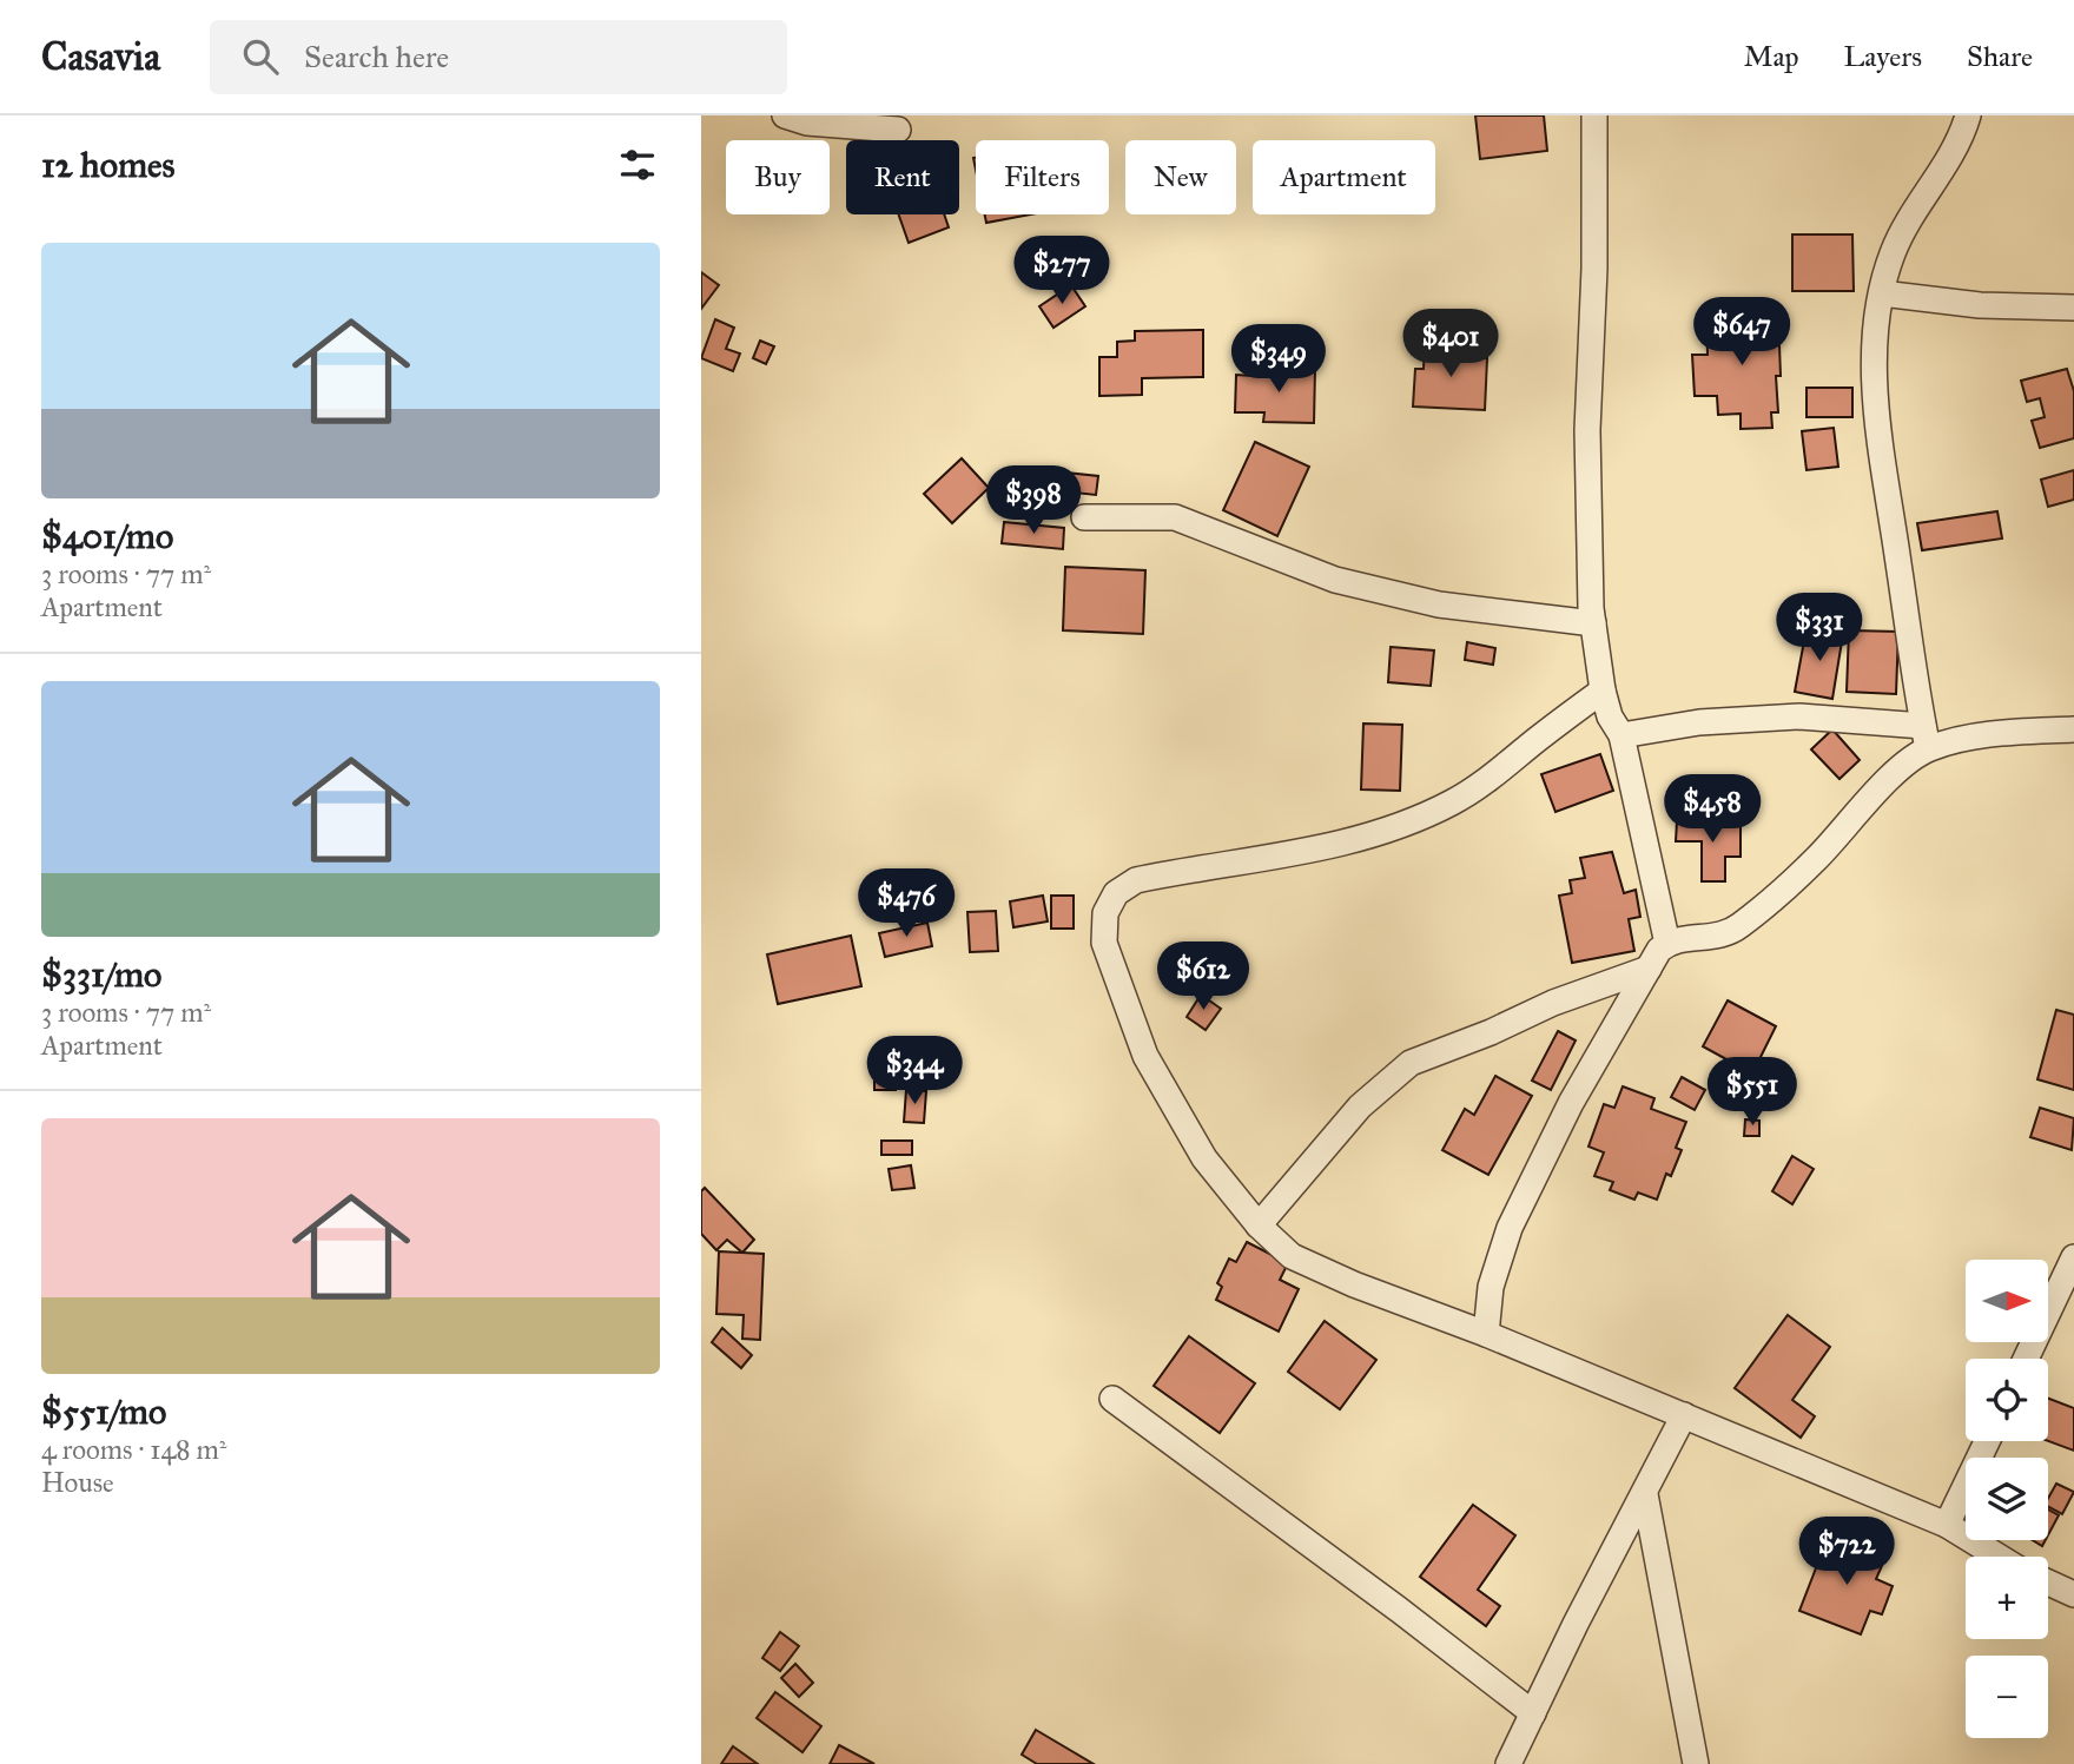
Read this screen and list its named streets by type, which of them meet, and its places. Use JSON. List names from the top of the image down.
{
  "north": "right",
  "page": {
    "header": "Casavia",
    "search": "Search here",
    "nav": ["Map", "Layers", "Share"],
    "heading": "12 homes",
    "chip": [
      "Buy",
      "Rent",
      "Filters",
      "New",
      "Apartment"
    ],
    "list": [
      {
        "name": "$401/mo",
        "note": "3 rooms · 77 m² · Apartment"
      },
      {
        "name": "$331/mo",
        "note": "3 rooms · 77 m² · Apartment"
      },
      {
        "name": "$551/mo",
        "note": "4 rooms · 148 m² · House"
      }
    ],
    "price": [
      "$277",
      "$647",
      "$401",
      "$349",
      "$398",
      "$331",
      "$458",
      "$476",
      "$612",
      "$344",
      "$551",
      "$722"
    ],
    "map_buttons": ["+", "−"]
  }
}
